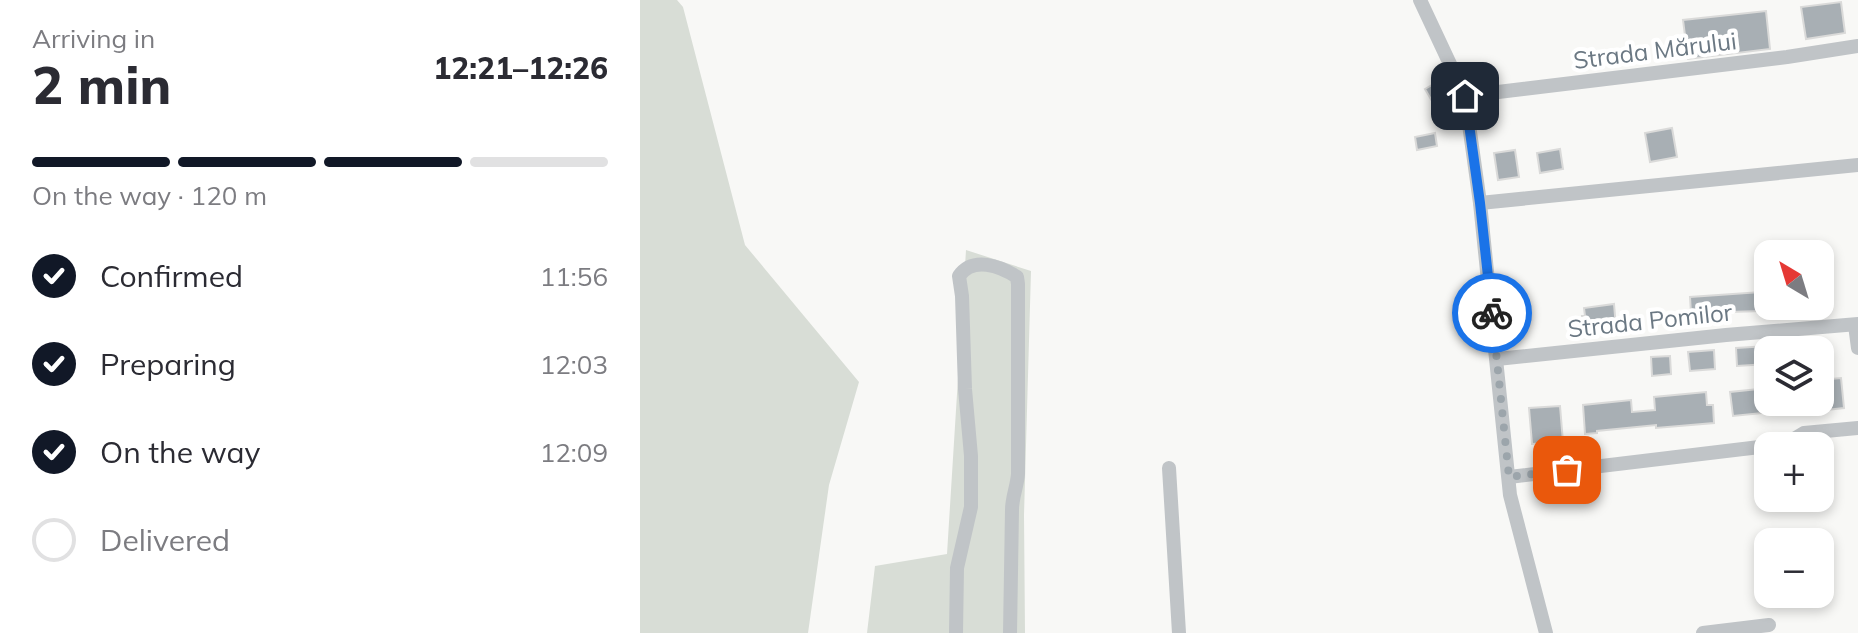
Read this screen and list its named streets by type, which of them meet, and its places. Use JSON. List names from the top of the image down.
{
  "streets": {
    "street": ["Strada Mărului", "Strada Pomilor"]
  },
  "north": "top left",
  "page": {
    "heading": ["2 min", "Arriving in", "12:21–12:26"],
    "bar": "On the way · 120 m",
    "list": [
      ["Confirmed", "11:56"],
      ["Preparing", "12:03"],
      ["On the way", "12:09"],
      "Delivered"
    ],
    "map_buttons": ["+", "−"]
  }
}
